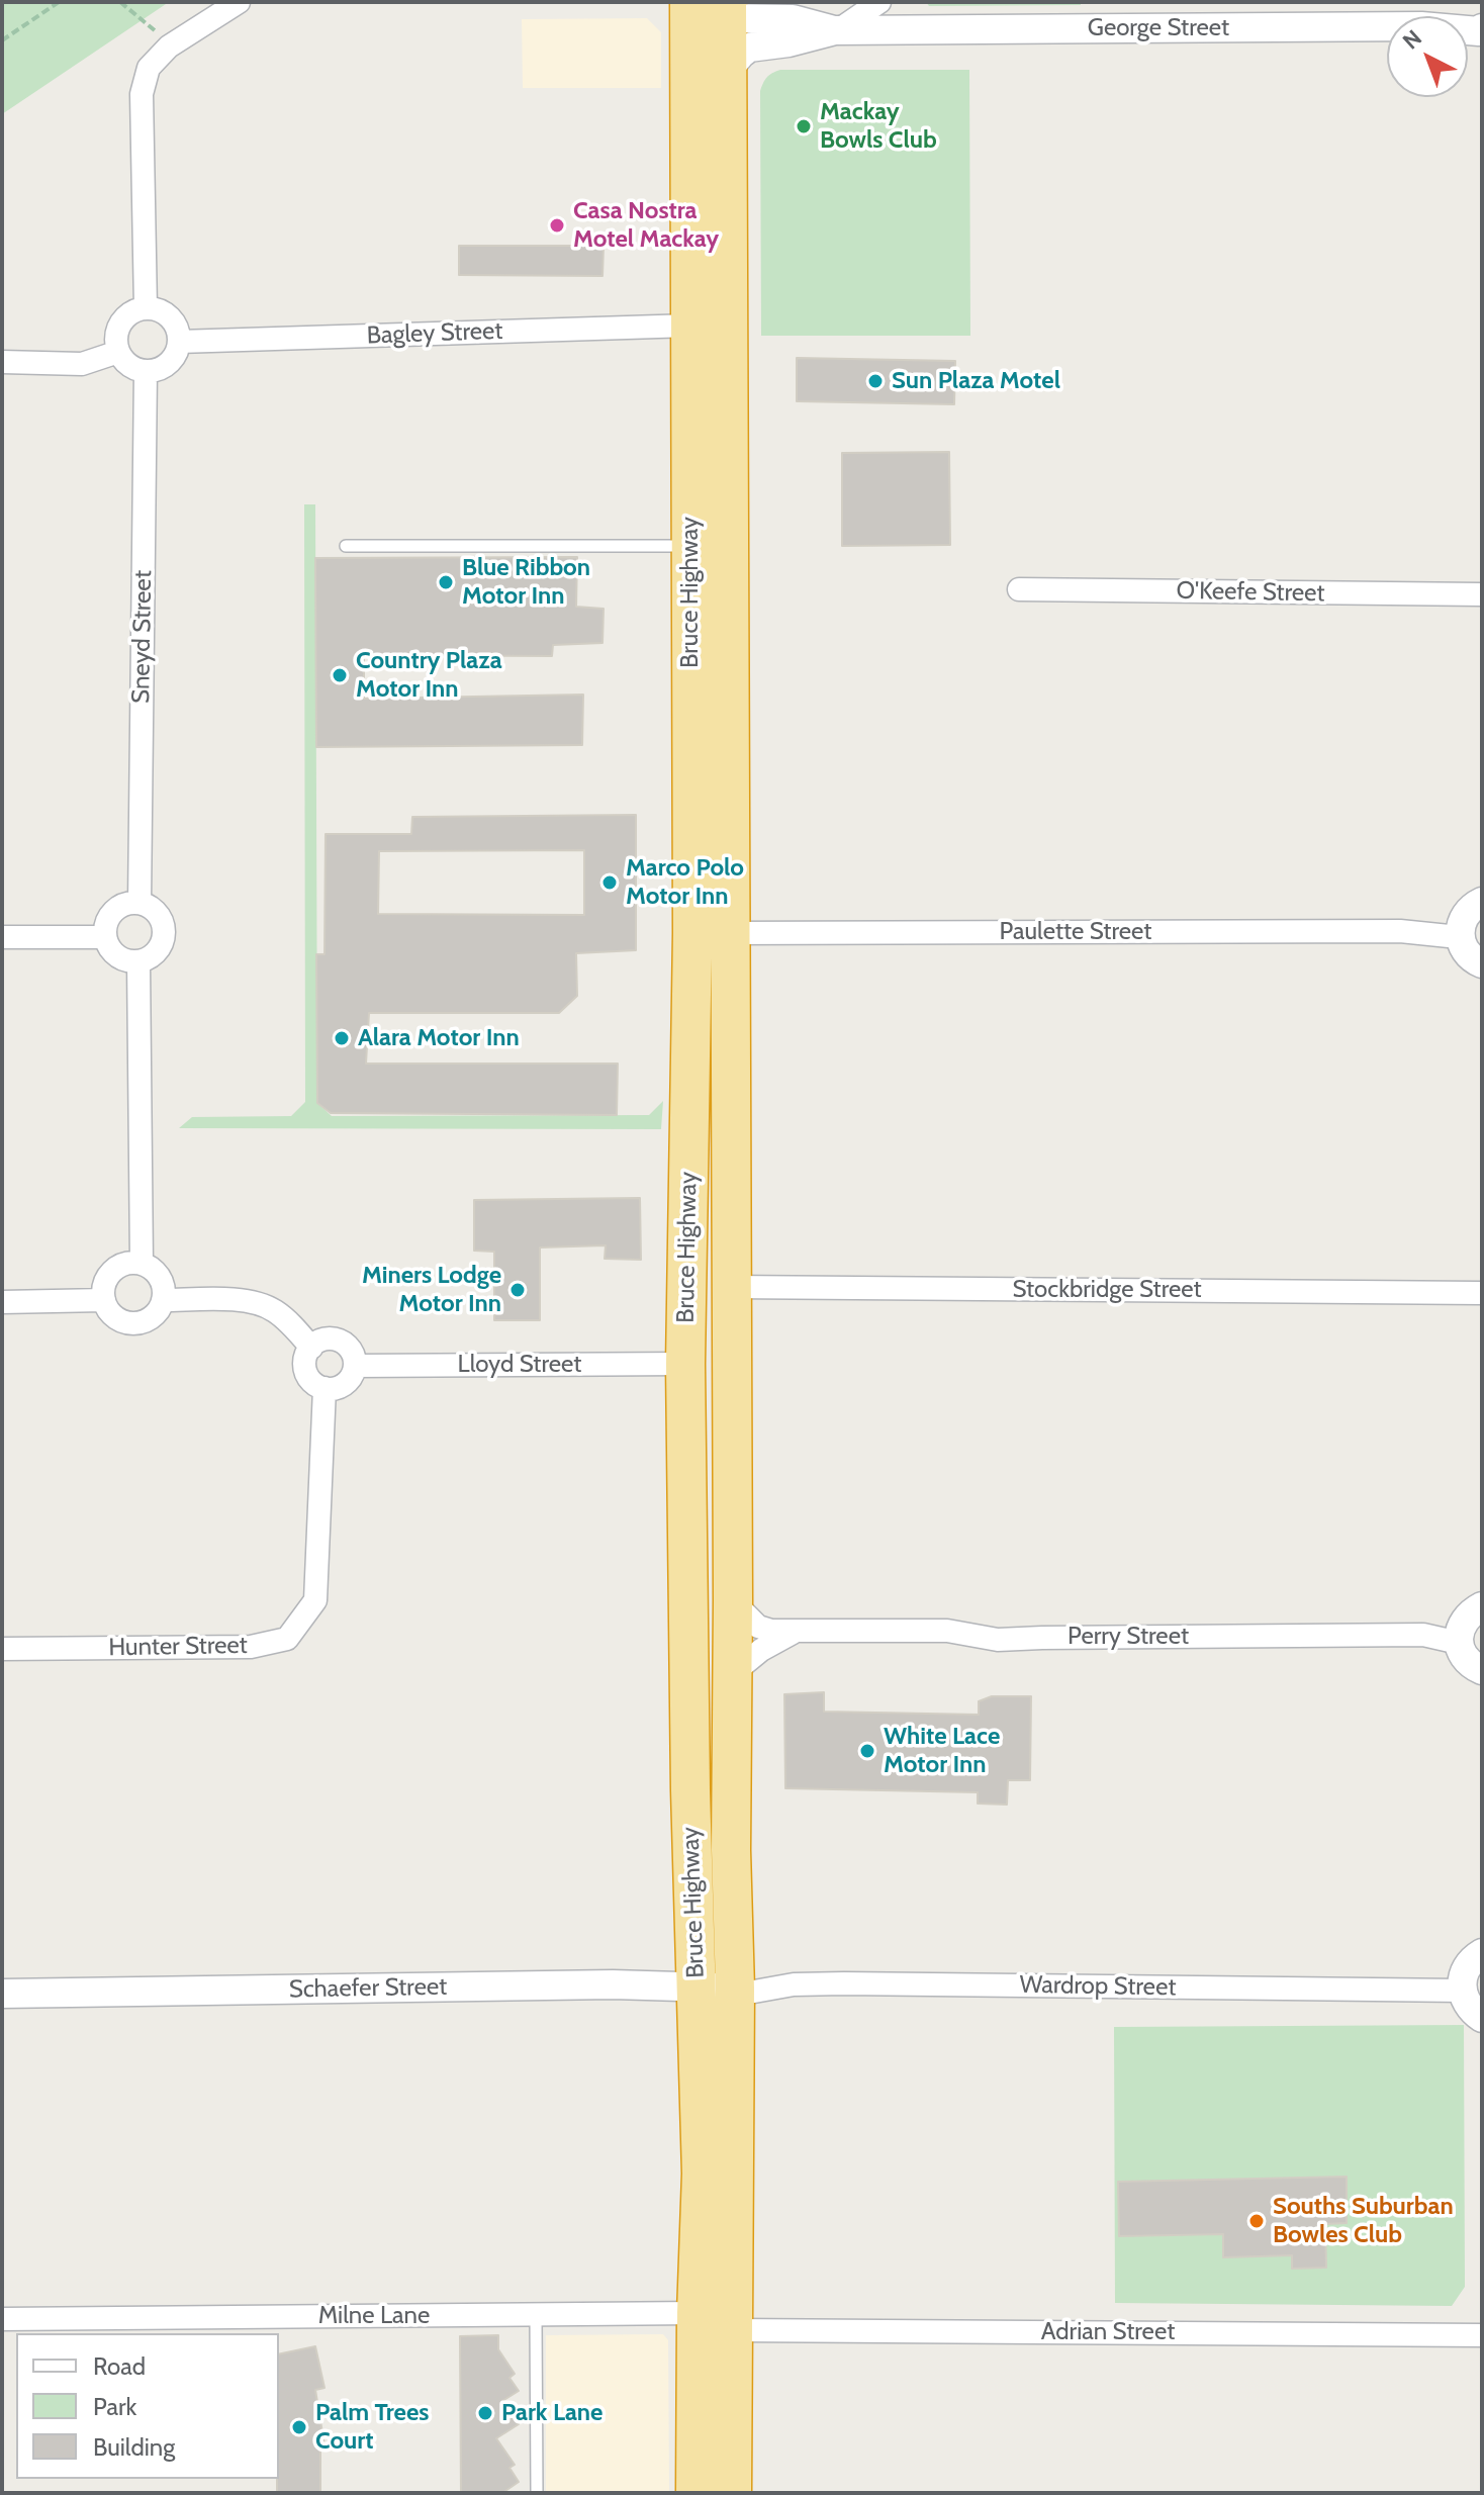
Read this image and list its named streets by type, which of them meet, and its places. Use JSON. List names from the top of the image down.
{
  "streets": {
    "highway": ["Bruce Highway"],
    "street": [
      "George Street",
      "Bagley Street",
      "O'Keefe Street",
      "Sneyd Street",
      "Paulette Street",
      "Stockbridge Street",
      "Lloyd Street",
      "Perry Street",
      "Hunter Street",
      "Wardrop Street",
      "Schaefer Street",
      "Milne Lane",
      "Adrian Street"
    ]
  },
  "crossings": [
    ["George Street", "Bruce Highway"],
    ["Bagley Street", "Bruce Highway"],
    ["Bagley Street", "Sneyd Street"],
    ["Bruce Highway", "Paulette Street"],
    ["Bruce Highway", "Stockbridge Street"],
    ["Bruce Highway", "Lloyd Street"],
    ["Bruce Highway", "Perry Street"],
    ["Bruce Highway", "Wardrop Street"],
    ["Bruce Highway", "Schaefer Street"],
    ["Bruce Highway", "Milne Lane"],
    ["Bruce Highway", "Adrian Street"],
    ["Lloyd Street", "Hunter Street"],
    ["Wardrop Street", "Schaefer Street"]
  ],
  "places": [
    "Mackay Bowls Club",
    "Casa Nostra Motel Mackay",
    "Sun Plaza Motel",
    "Blue Ribbon Motor Inn",
    "Country Plaza Motor Inn",
    "Marco Polo Motor Inn",
    "Alara Motor Inn",
    "Miners Lodge Motor Inn",
    "White Lace Motor Inn",
    "Souths Suburban Bowles Club",
    "Park Lane",
    "Palm Trees Court"
  ],
  "legend": ["Road", "Park", "Building"],
  "north": "top left"
}
